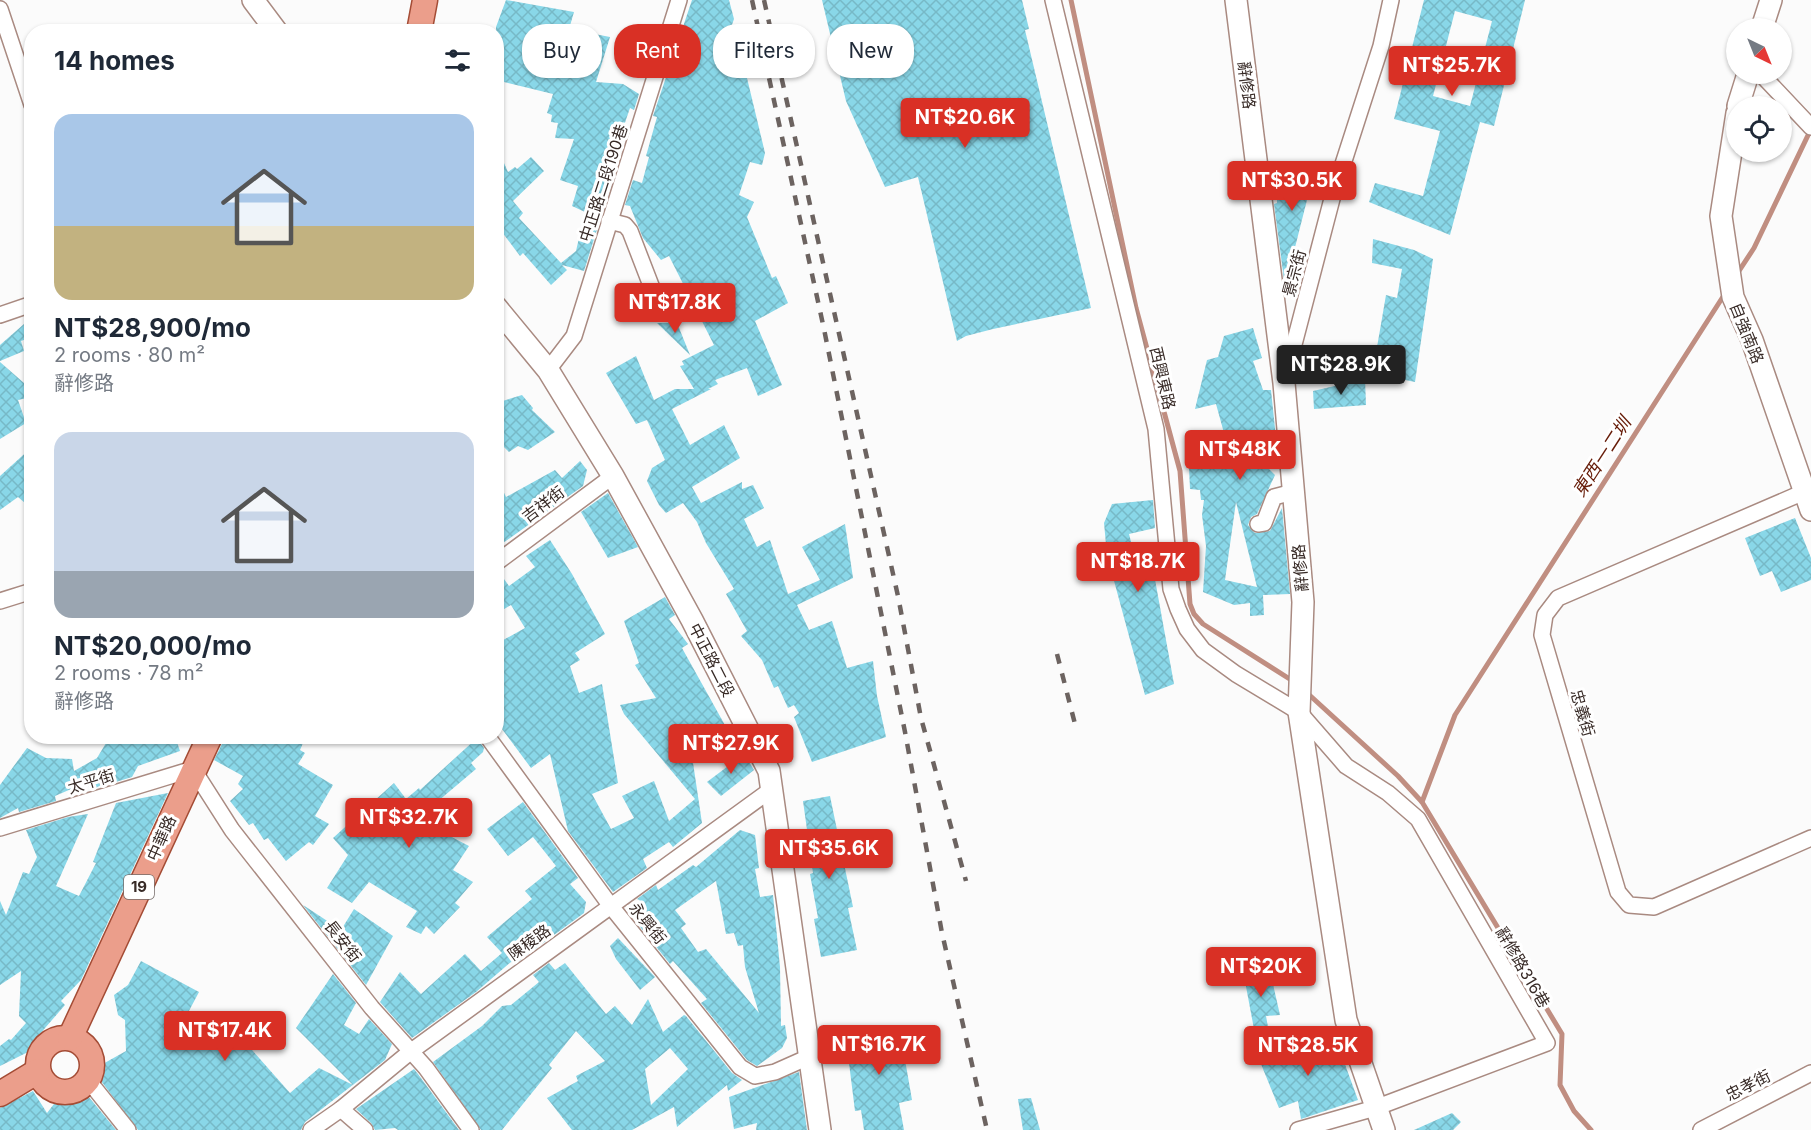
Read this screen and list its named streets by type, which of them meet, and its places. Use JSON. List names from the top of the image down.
{
  "streets": {
    "main road": ["中華路", "19"],
    "street": [
      "辭修路",
      "中正路二段190巷",
      "景宗街",
      "自強南路",
      "西興東路",
      "吉祥街",
      "中正路二段",
      "忠義街",
      "太平街",
      "永興街",
      "長安街",
      "陳稜路",
      "辭修路316巷",
      "忠孝街"
    ]
  },
  "crossings": [
    ["辭修路", "景宗街"],
    ["辭修路", "西興東路"],
    ["辭修路", "辭修路316巷"],
    ["中正路二段190巷", "中正路二段"],
    ["自強南路", "忠義街"],
    ["西興東路", "辭修路316巷"],
    ["吉祥街", "中正路二段"],
    ["中正路二段", "永興街"],
    ["中正路二段", "陳稜路"],
    ["太平街", "中華路"],
    ["太平街", "長安街"],
    ["中華路", "長安街"],
    ["永興街", "陳稜路"],
    ["長安街", "陳稜路"]
  ],
  "water": ["東西一二圳"],
  "north": "bottom right",
  "page": {
    "chip": [
      "Buy",
      "Rent",
      "Filters",
      "New"
    ],
    "heading": "14 homes",
    "price": [
      "NT$25.7K",
      "NT$20.6K",
      "NT$30.5K",
      "NT$17.8K",
      "NT$28.9K",
      "NT$48K",
      "NT$18.7K",
      "NT$27.9K",
      "NT$32.7K",
      "NT$35.6K",
      "NT$20K",
      "NT$17.4K",
      "NT$16.7K",
      "NT$28.5K"
    ],
    "list": [
      {
        "name": "NT$28,900/mo",
        "note": "2 rooms · 80 m² · 辭修路"
      },
      {
        "name": "NT$20,000/mo",
        "note": "2 rooms · 78 m² · 辭修路"
      }
    ]
  }
}
